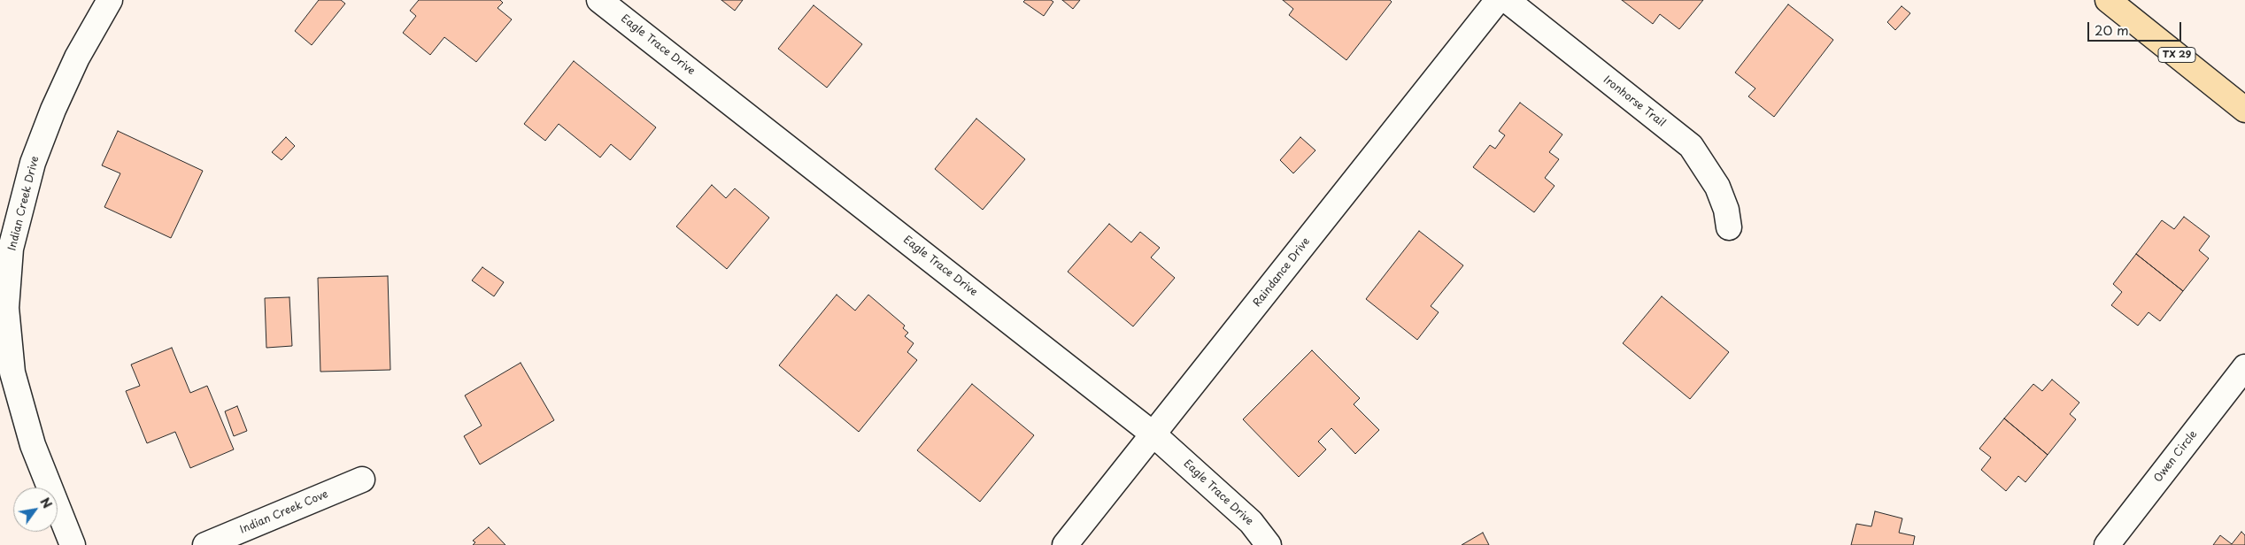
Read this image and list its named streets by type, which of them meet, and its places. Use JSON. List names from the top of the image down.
{
  "streets": {
    "main road": ["TX 29"],
    "street": [
      "Eagle Trace Drive",
      "Ironhorse Trail",
      "Indian Creek Drive",
      "Raindance Drive",
      "Owen Circle",
      "Indian Creek Cove"
    ]
  },
  "crossings": [
    ["Eagle Trace Drive", "Raindance Drive"]
  ],
  "scale_bar": "20 m",
  "north": "top right"
}
